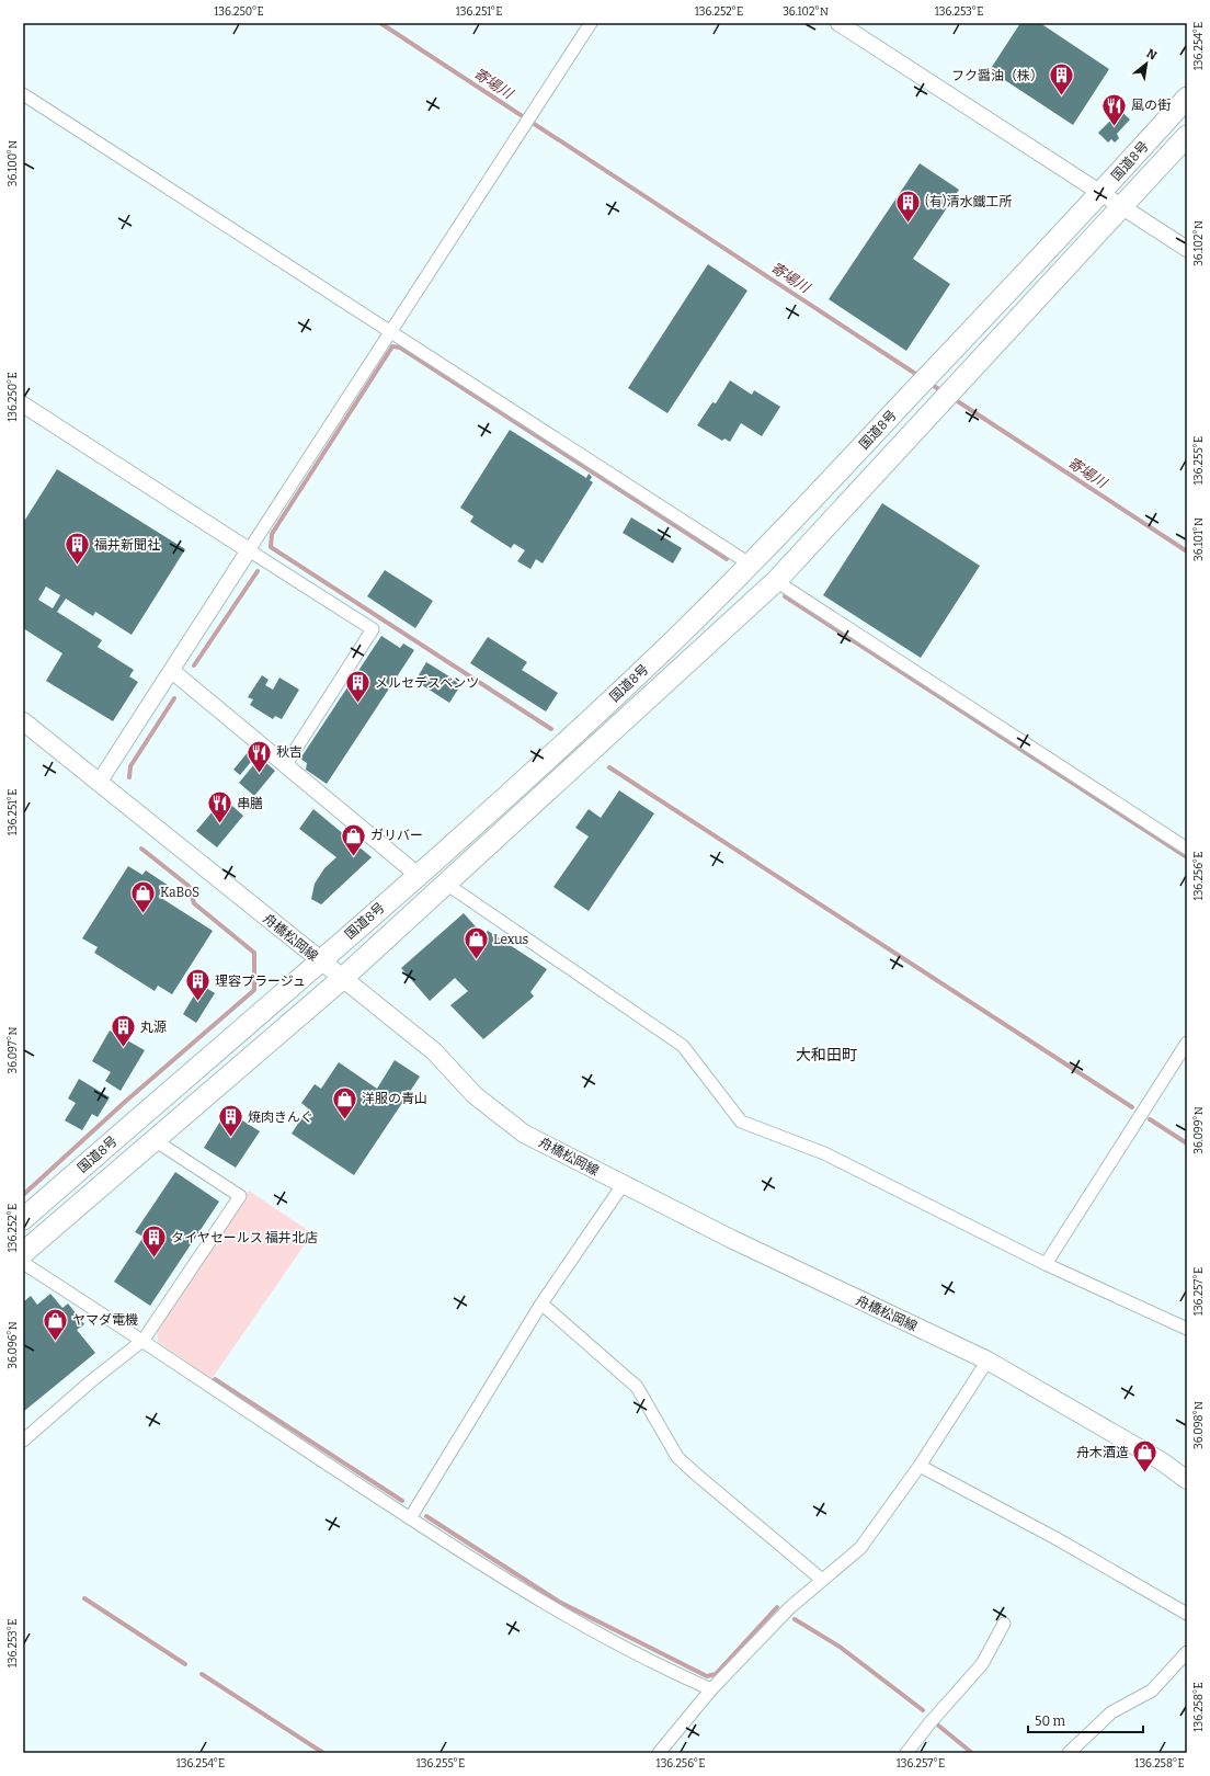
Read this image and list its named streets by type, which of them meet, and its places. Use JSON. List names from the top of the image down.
{
  "streets": {
    "highway": ["国道8号"],
    "main road": ["舟橋松岡線"]
  },
  "crossings": [
    ["国道8号", "舟橋松岡線"]
  ],
  "districts": ["大和田町"],
  "water": ["寄場川"],
  "places": {
    "building": [
      "フク醤油（株）",
      "(有)清水鐵工所",
      "福井新聞社",
      "メルセデスベンツ",
      "理容プラージュ",
      "丸源",
      "焼肉きんぐ",
      "タイヤセールス 福井北店"
    ],
    "restaurant": ["風の街", "秋吉", "串膳"],
    "shop": [
      "ガリバー",
      "KaBoS",
      "Lexus",
      "洋服の青山",
      "ヤマダ電機",
      "舟木酒造"
    ]
  },
  "scale_bar": "50 m",
  "north": "top right",
  "coordinates": [
    "136.250°E",
    "136.251°E",
    "136.252°E",
    "36.102°N",
    "136.253°E",
    "136.254°E",
    "36.100°N",
    "136.255°E",
    "36.101°N",
    "136.256°E",
    "36.097°N",
    "36.099°N",
    "136.257°E",
    "36.096°N",
    "36.098°N",
    "136.258°E"
  ]
}
